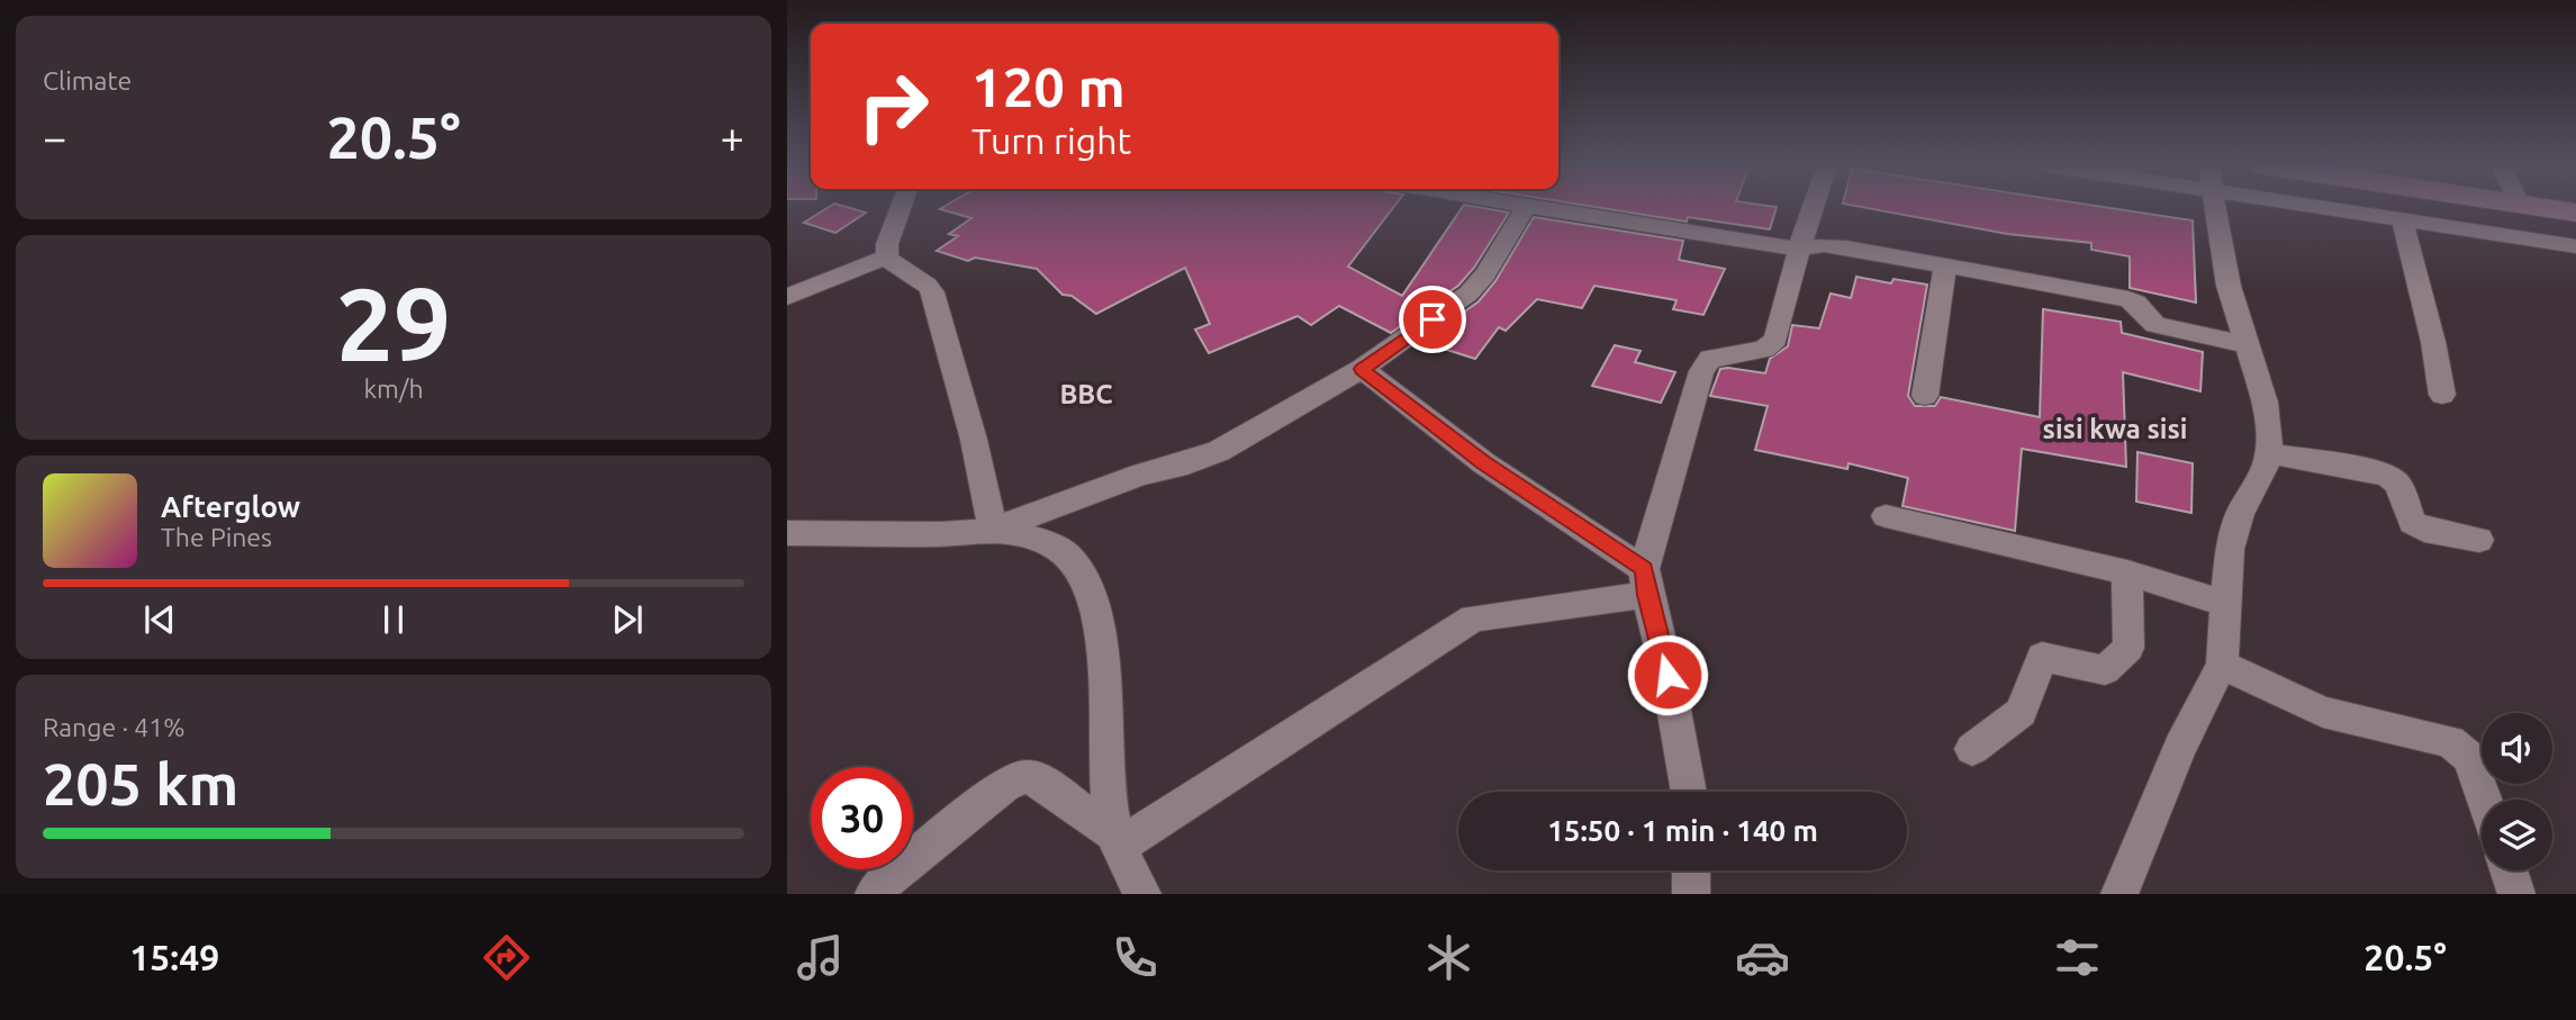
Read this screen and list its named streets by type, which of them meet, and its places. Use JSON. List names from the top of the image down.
{
  "districts": ["BBC", "sisi kwa sisi"],
  "page": {
    "tile": [
      "Climate",
      ["29", "km/h"],
      ["Range · 41%", "205 km"]
    ],
    "turn": ["120 m", "Turn right"],
    "heat": ["−", "20.5°", "+"],
    "song": ["Afterglow", "The Pines"],
    "limit": "30",
    "trip": "15:50 · 1 min · 140 m",
    "tabs": ["15:49", "20.5°"]
  }
}
